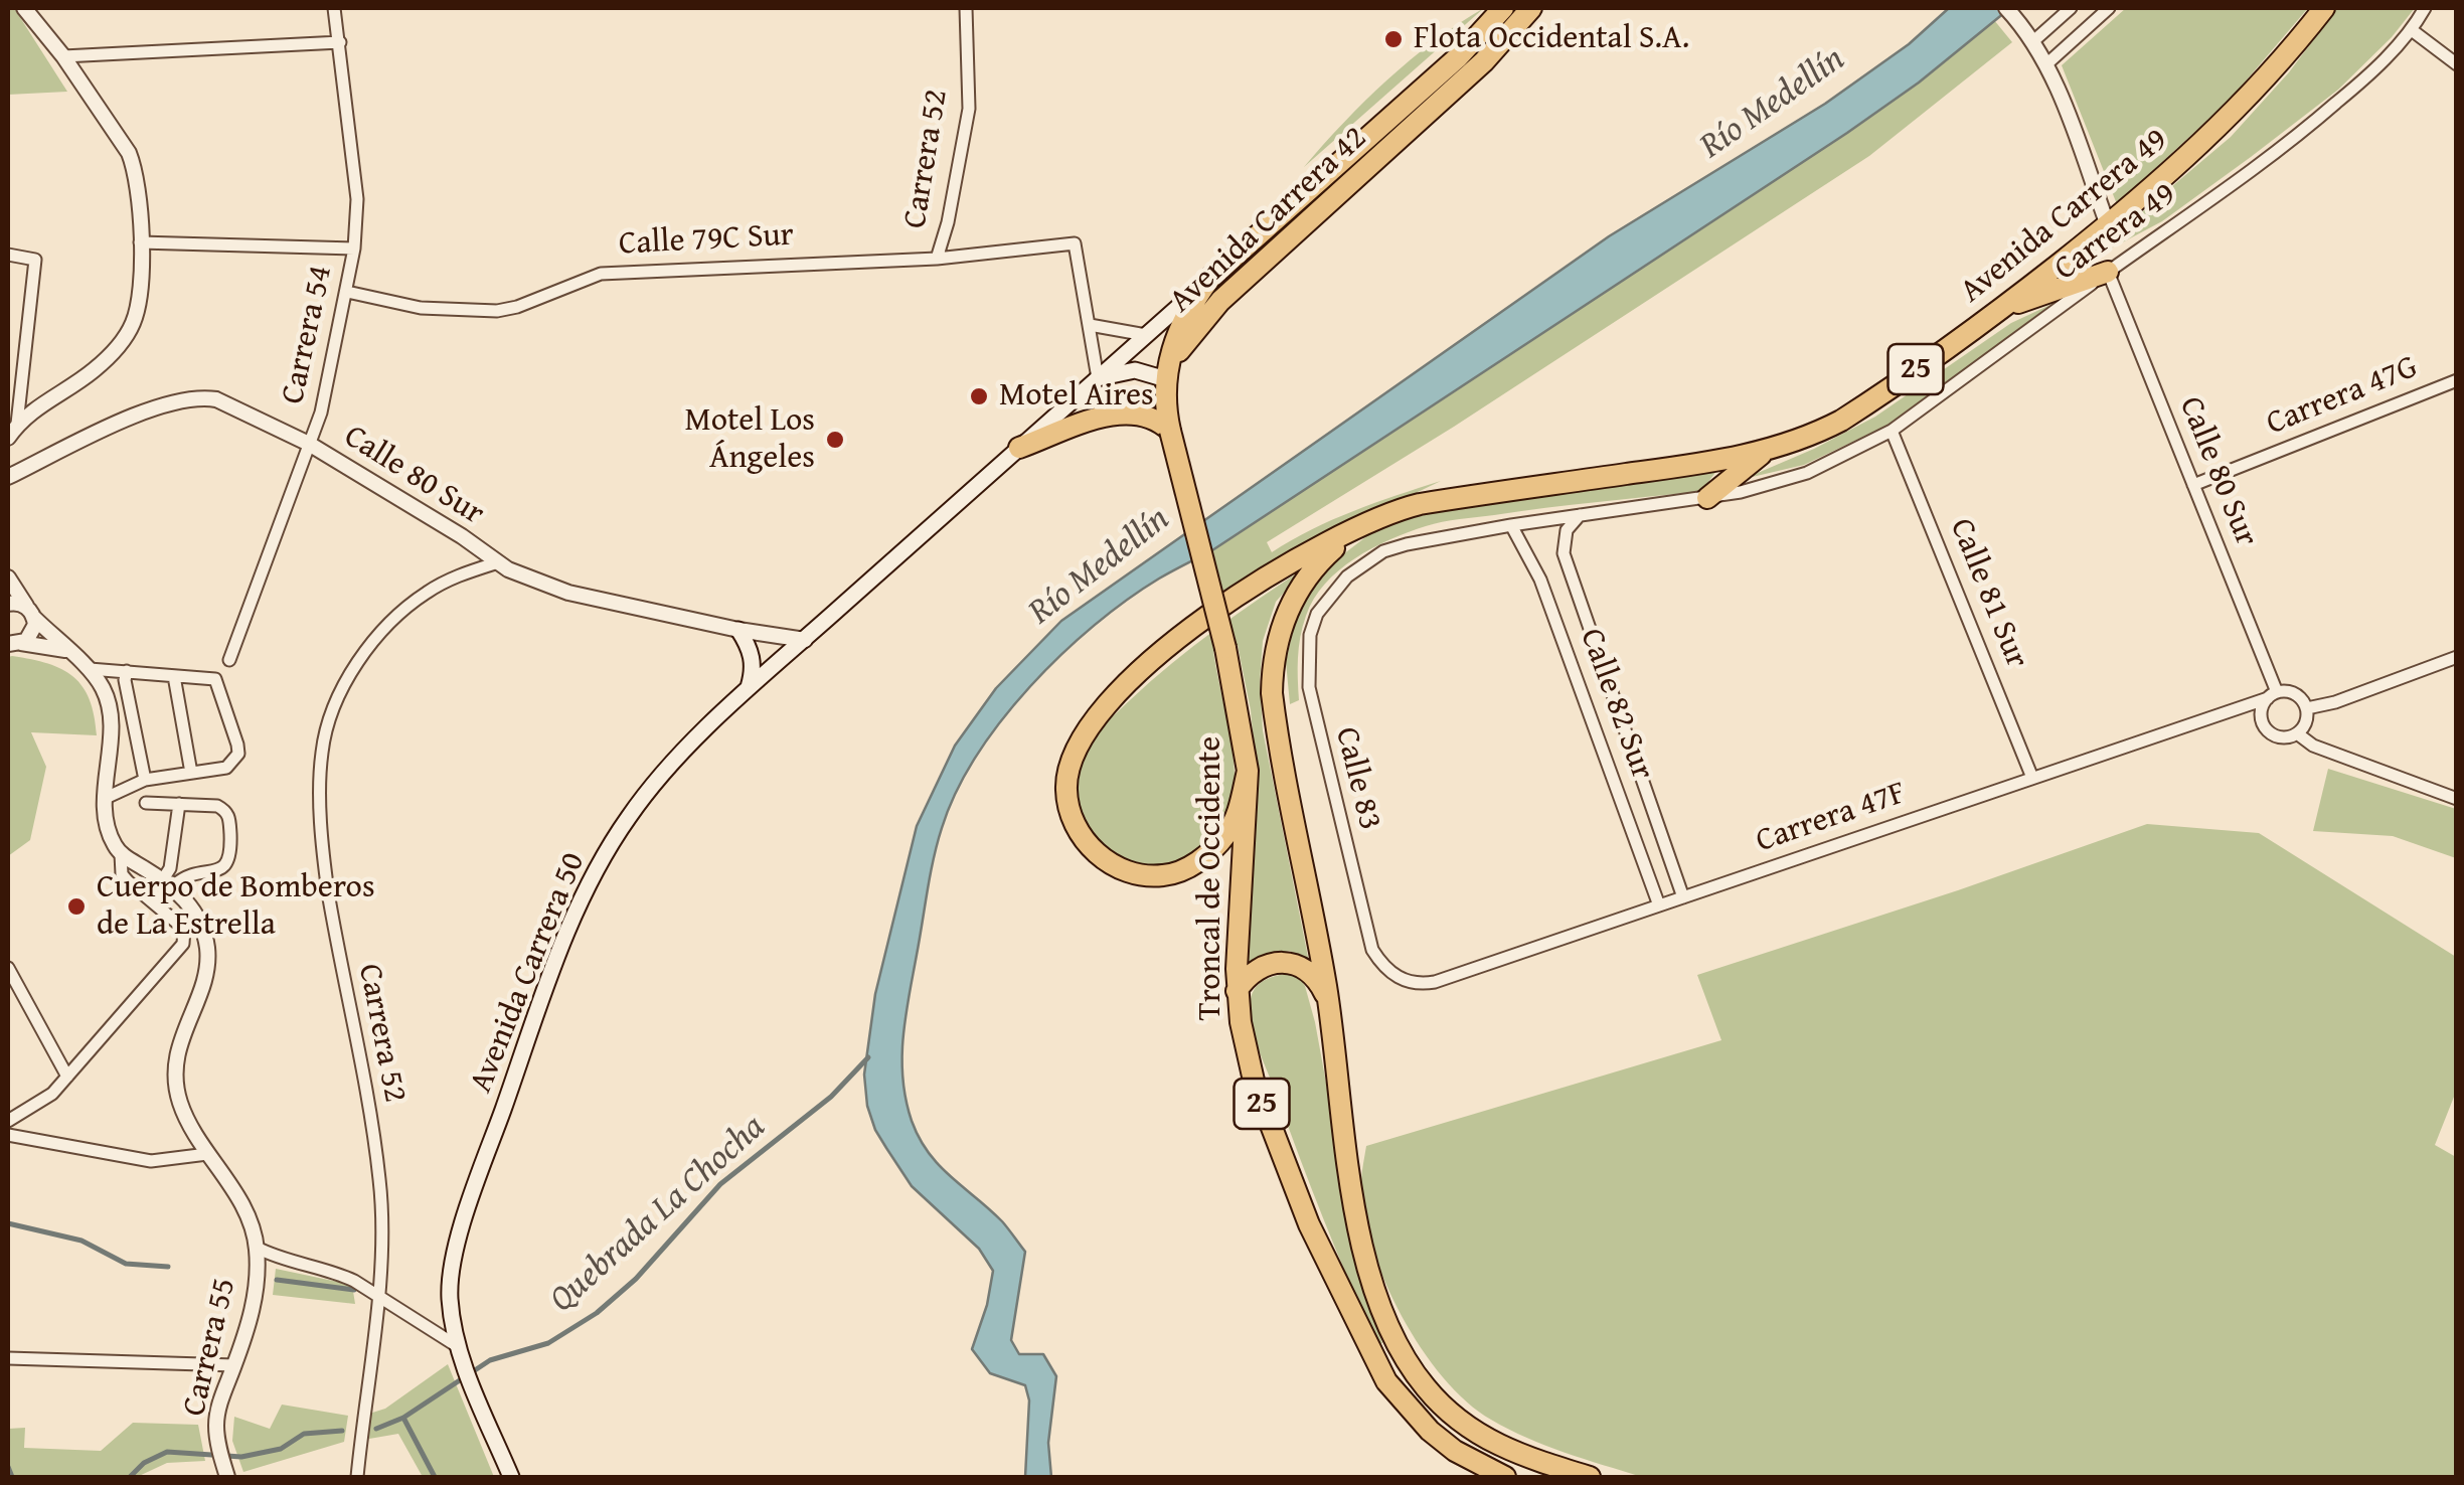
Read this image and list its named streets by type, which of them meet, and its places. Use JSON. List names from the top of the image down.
{
  "streets": {
    "highway": [
      "Avenida Carrera 49",
      "Avenida Carrera 42",
      "25",
      "Troncal de Occidente"
    ],
    "main road": ["Avenida Carrera 50"],
    "street": [
      "Carrera 52",
      "Carrera 49",
      "Calle 79C Sur",
      "Carrera 54",
      "Carrera 47G",
      "Calle 80 Sur",
      "Calle 81 Sur",
      "Calle 82 Sur",
      "Calle 83",
      "Carrera 47F",
      "Carrera 55"
    ]
  },
  "crossings": [
    ["Carrera 52", "Calle 79C Sur"],
    ["Carrera 52", "Calle 80 Sur"],
    ["Avenida Carrera 49", "Troncal de Occidente"],
    ["Avenida Carrera 42", "Troncal de Occidente"],
    ["Avenida Carrera 42", "Avenida Carrera 50"],
    ["Carrera 49", "Calle 80 Sur"],
    ["Carrera 49", "Calle 81 Sur"],
    ["Carrera 49", "Calle 82 Sur"],
    ["Carrera 49", "Calle 83"],
    ["Calle 79C Sur", "Carrera 54"],
    ["Carrera 54", "Calle 80 Sur"],
    ["Carrera 47G", "Calle 80 Sur"],
    ["Calle 80 Sur", "Carrera 47F"],
    ["Calle 80 Sur", "Avenida Carrera 50"],
    ["Calle 81 Sur", "Carrera 47F"],
    ["Calle 82 Sur", "Carrera 47F"],
    ["Calle 83", "Carrera 47F"]
  ],
  "water": ["Río Medellín", "Quebrada La Chocha"],
  "places": [
    "Flota Occidental S.A.",
    "Motel Aires",
    "Motel Los Ángeles",
    "Cuerpo de Bomberos de La Estrella"
  ]
}
